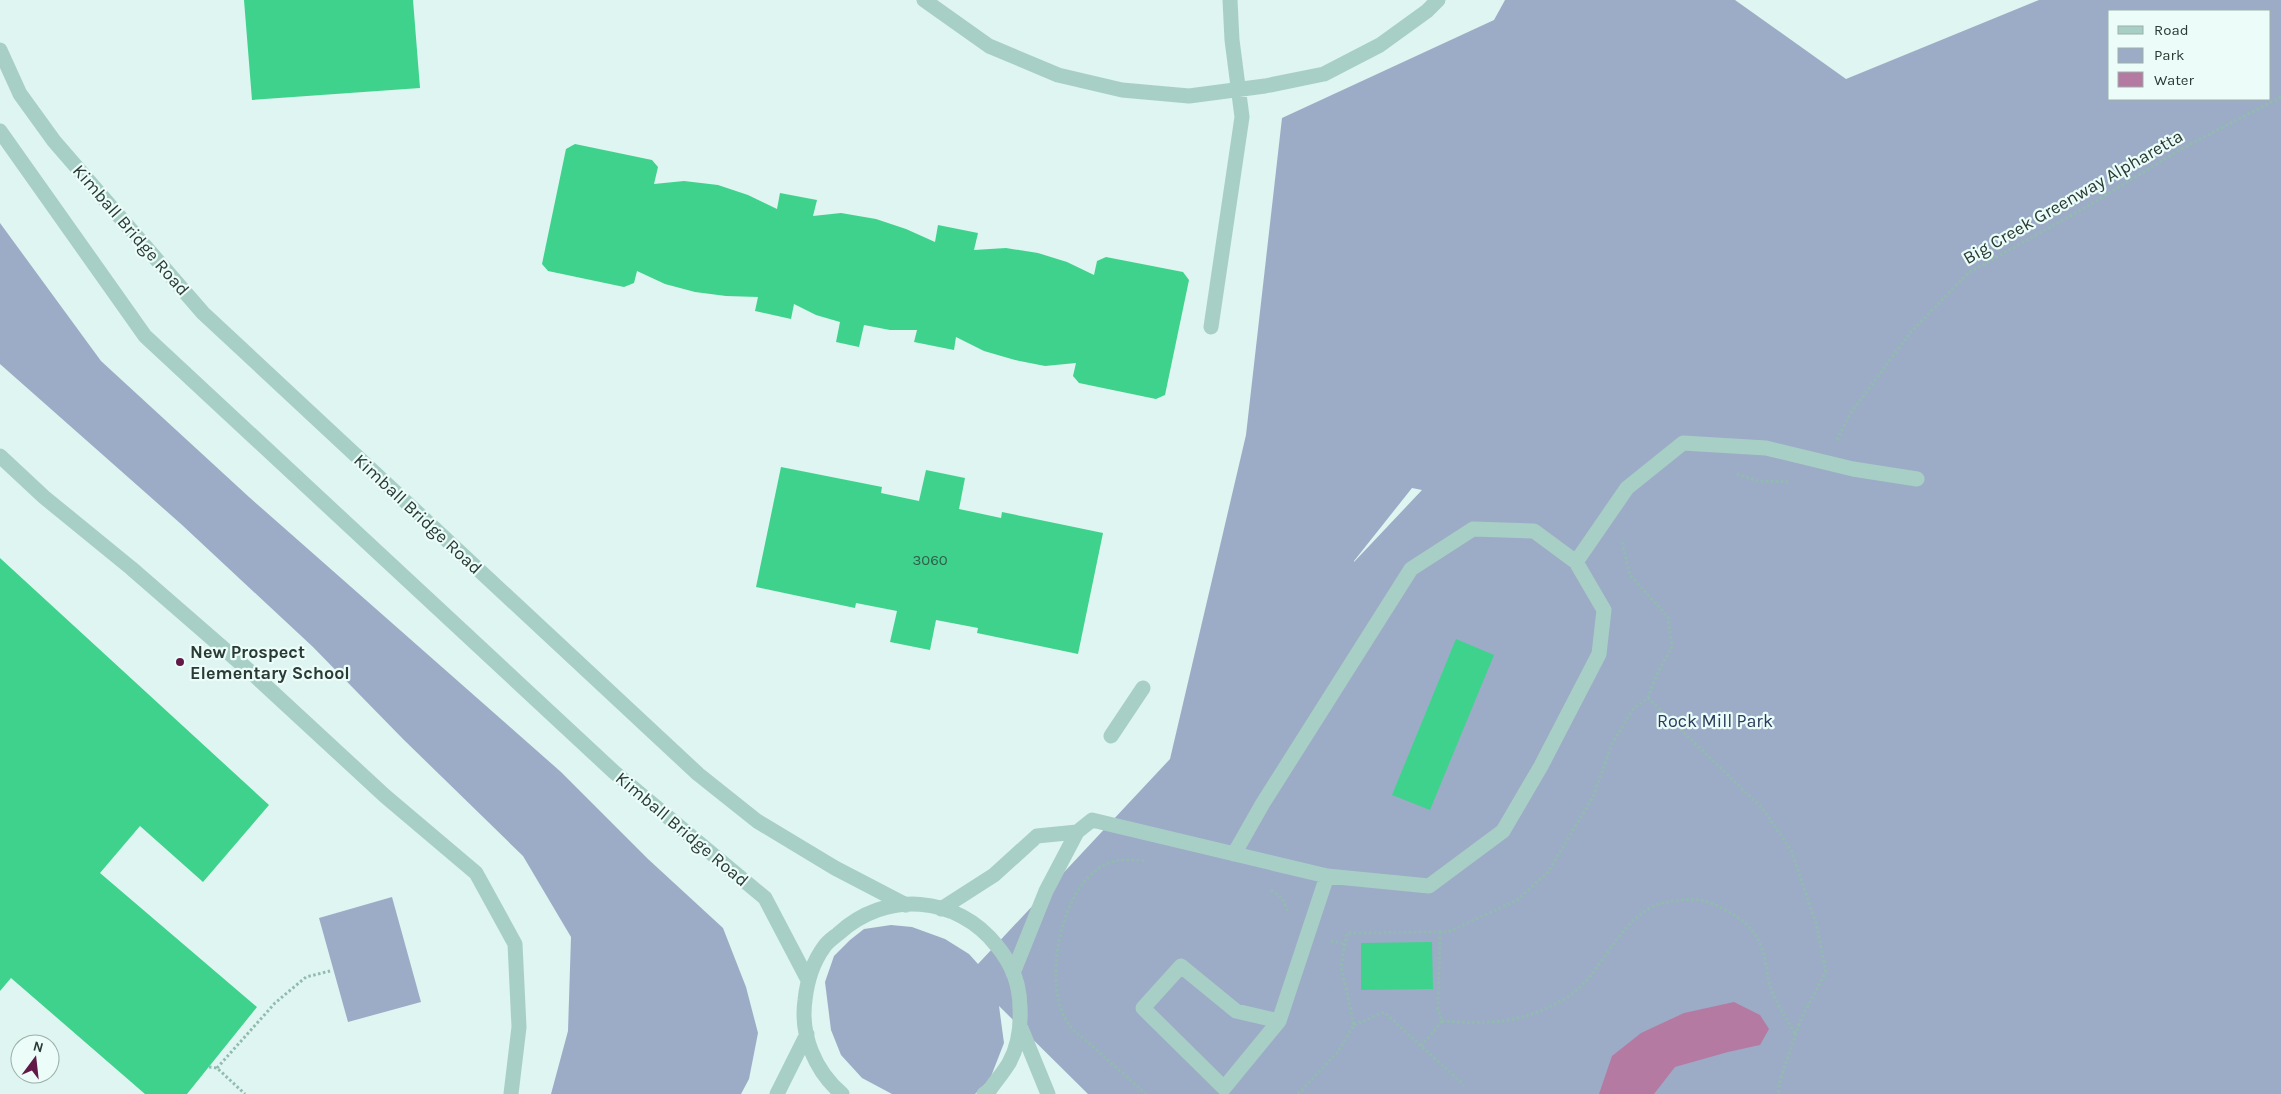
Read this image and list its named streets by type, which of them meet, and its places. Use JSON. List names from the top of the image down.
{
  "streets": {
    "street": ["Kimball Bridge Road"],
    "path": ["Big Creek Greenway Alpharetta"]
  },
  "parks": ["Rock Mill Park"],
  "places": ["New Prospect Elementary School"],
  "house_numbers": ["3060"],
  "legend": ["Road", "Park", "Water"],
  "north": "top"
}
